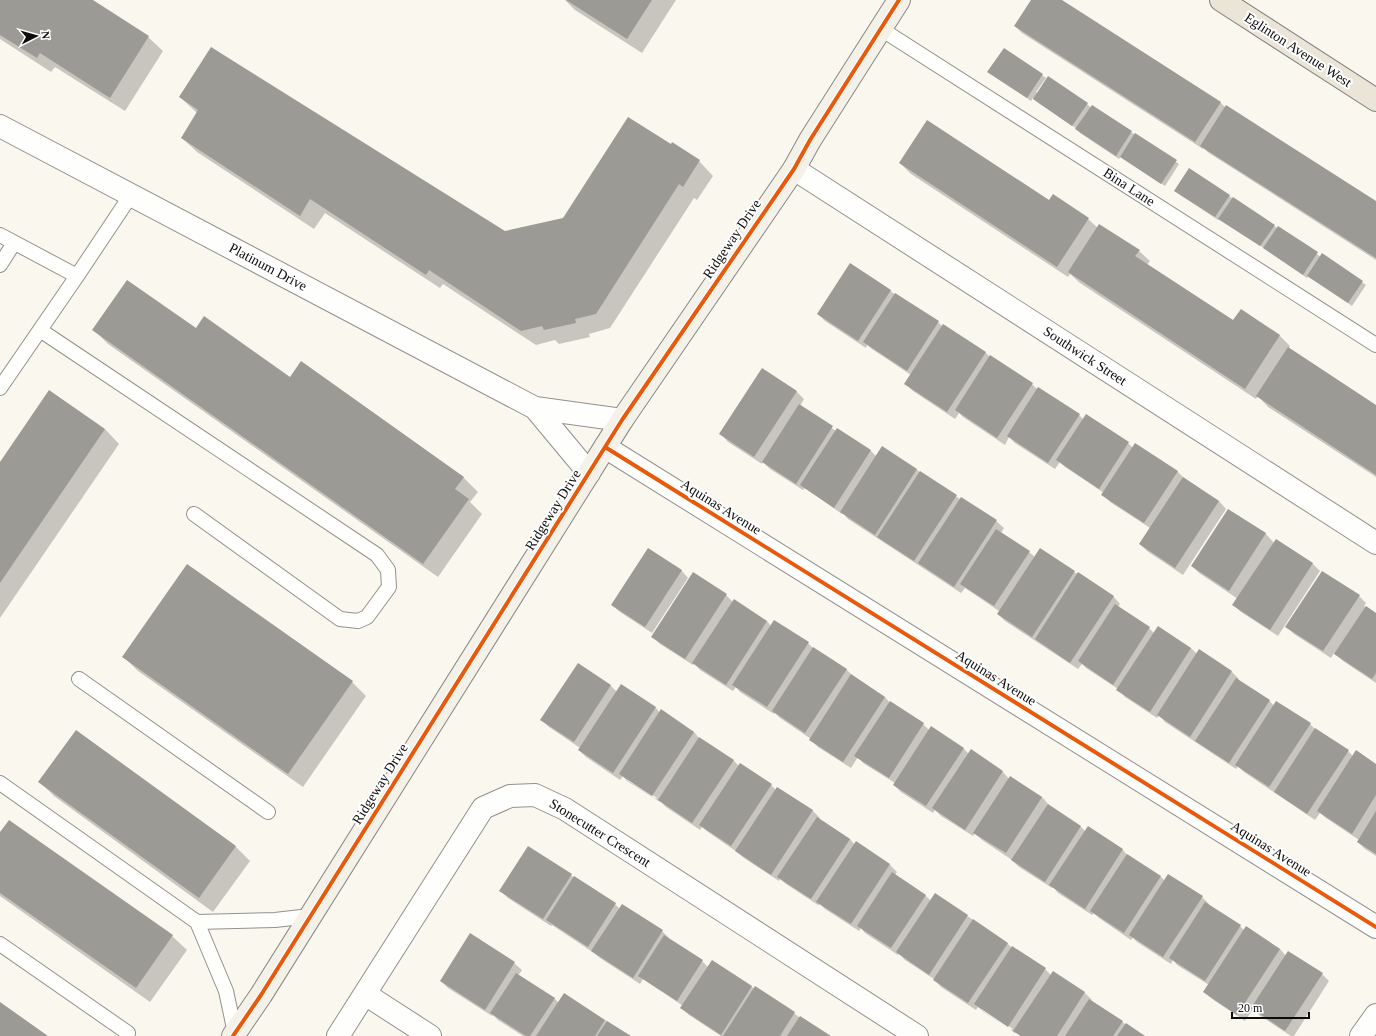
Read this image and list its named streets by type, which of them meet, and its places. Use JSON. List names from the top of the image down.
{
  "streets": {
    "main road": ["Eglinton Avenue West"],
    "street": [
      "Ridgeway Drive",
      "Platinum Drive",
      "Southwick Street",
      "Aquinas Avenue",
      "Stonecutter Crescent"
    ],
    "lane": ["Bina Lane"]
  },
  "crossings": [
    ["Bina Lane", "Ridgeway Drive"],
    ["Ridgeway Drive", "Platinum Drive"],
    ["Ridgeway Drive", "Southwick Street"],
    ["Ridgeway Drive", "Aquinas Avenue"]
  ],
  "scale_bar": "20 m",
  "north": "right"
}
